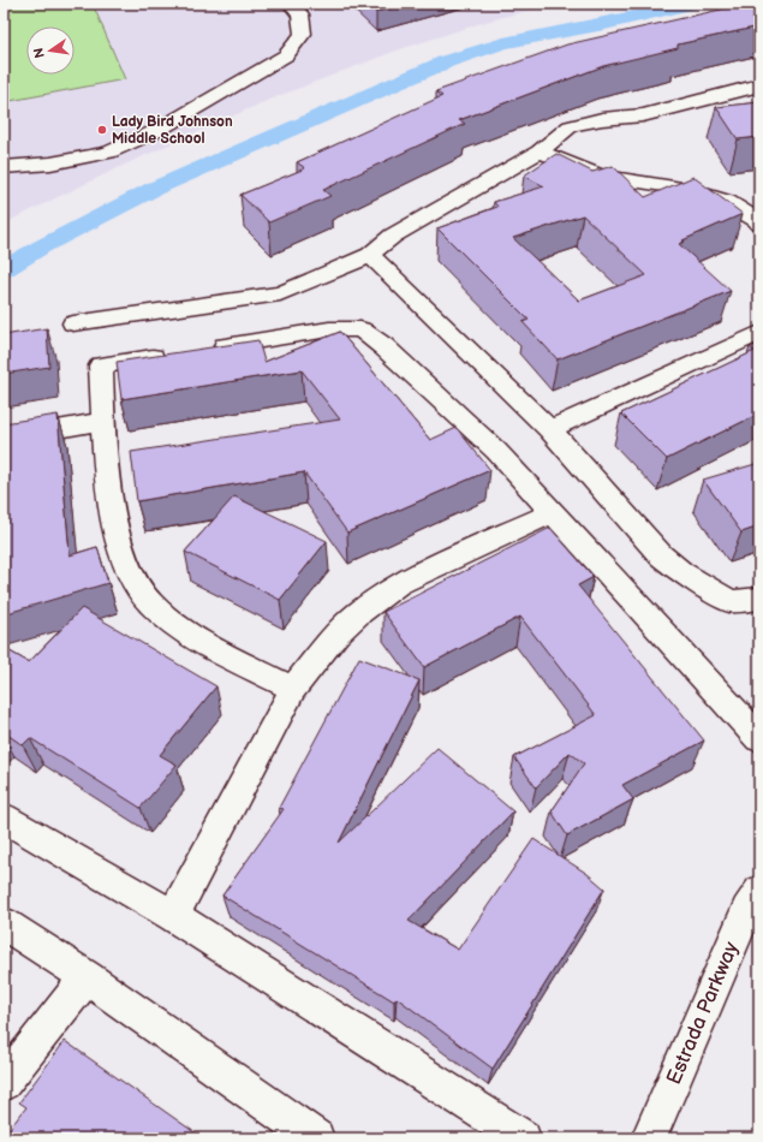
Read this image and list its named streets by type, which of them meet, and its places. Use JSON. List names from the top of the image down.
{
  "streets": {
    "street": ["Estrada Parkway"]
  },
  "places": ["Lady Bird Johnson Middle School"],
  "north": "left"
}
